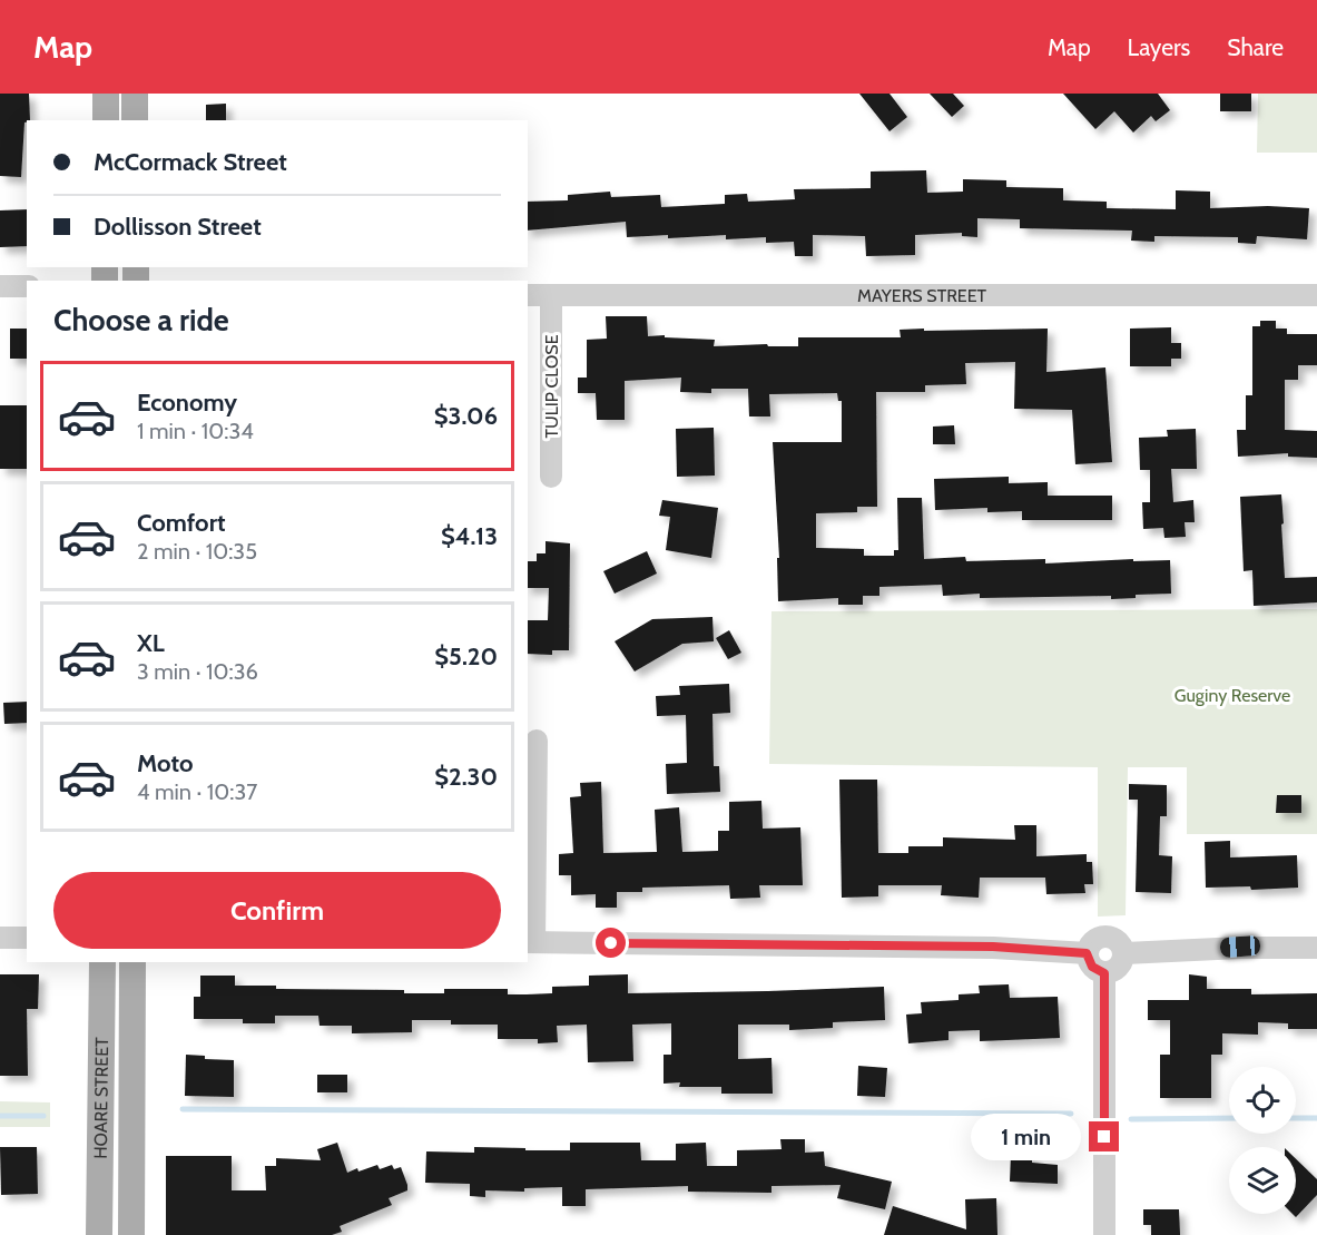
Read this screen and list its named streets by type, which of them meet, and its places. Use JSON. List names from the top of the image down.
{
  "streets": {
    "main road": ["HOARE STREET"],
    "street": ["MAYERS STREET", "TULIP CLOSE"]
  },
  "crossings": [
    ["MAYERS STREET", "TULIP CLOSE"]
  ],
  "parks": ["Guginy Reserve"],
  "page": {
    "header": "Map",
    "nav": ["Map", "Layers", "Share"],
    "banner": ["McCormack Street", "Dollisson Street"],
    "heading": "Choose a ride",
    "list": [
      {
        "name": "Economy",
        "note": "1 min · 10:34",
        "value": "$3.06"
      },
      {
        "name": "Comfort",
        "note": "2 min · 10:35",
        "value": "$4.13"
      },
      {
        "name": "XL",
        "note": "3 min · 10:36",
        "value": "$5.20"
      },
      {
        "name": "Moto",
        "note": "4 min · 10:37",
        "value": "$2.30"
      }
    ],
    "buttons": "Confirm",
    "bubble": "1 min"
  }
}
